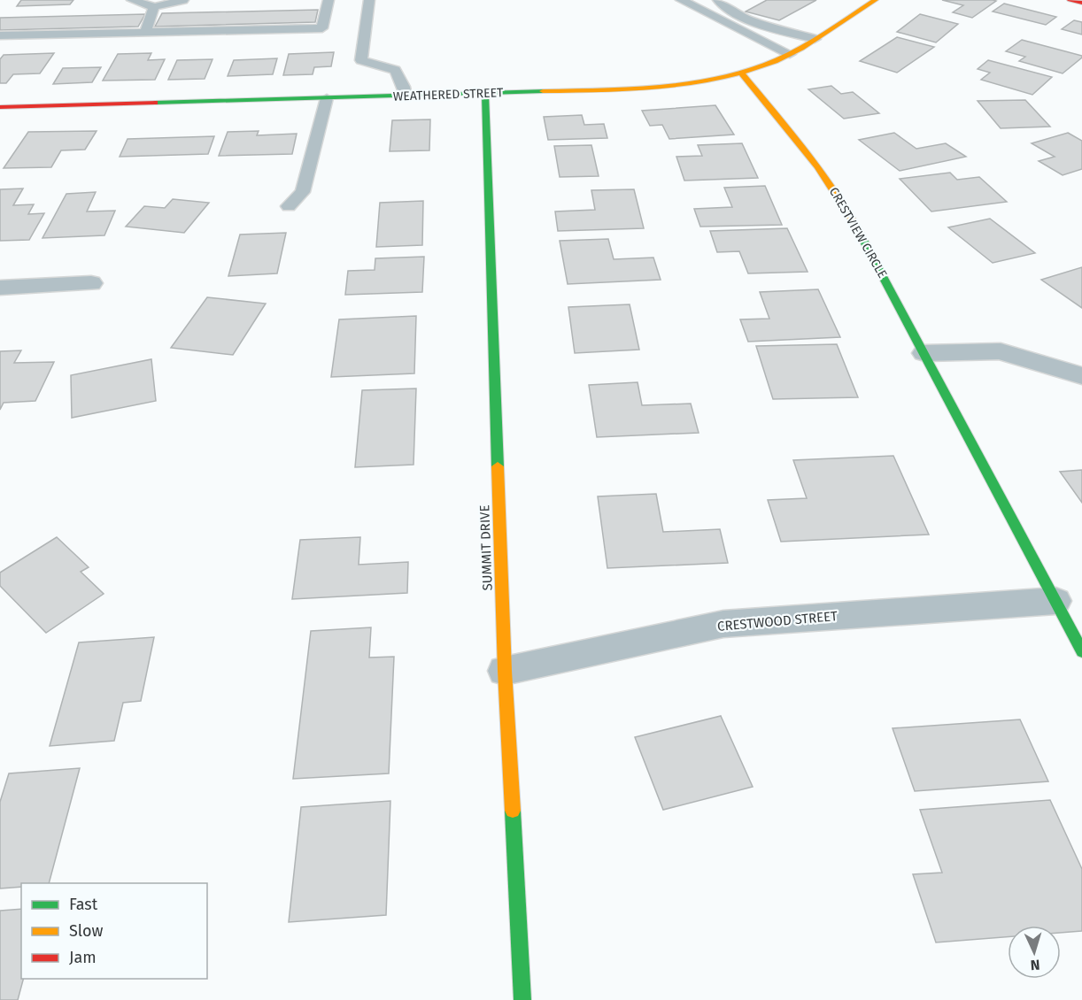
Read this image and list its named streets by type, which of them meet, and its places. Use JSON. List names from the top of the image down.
{
  "streets": {
    "street": [
      "WEATHERED STREET",
      "CRESTVIEW CIRCLE",
      "SUMMIT DRIVE",
      "CRESTWOOD STREET"
    ]
  },
  "crossings": [
    ["WEATHERED STREET", "CRESTVIEW CIRCLE"],
    ["WEATHERED STREET", "SUMMIT DRIVE"],
    ["CRESTVIEW CIRCLE", "CRESTWOOD STREET"],
    ["SUMMIT DRIVE", "CRESTWOOD STREET"]
  ],
  "legend": ["Fast", "Slow", "Jam"],
  "north": "bottom"
}
